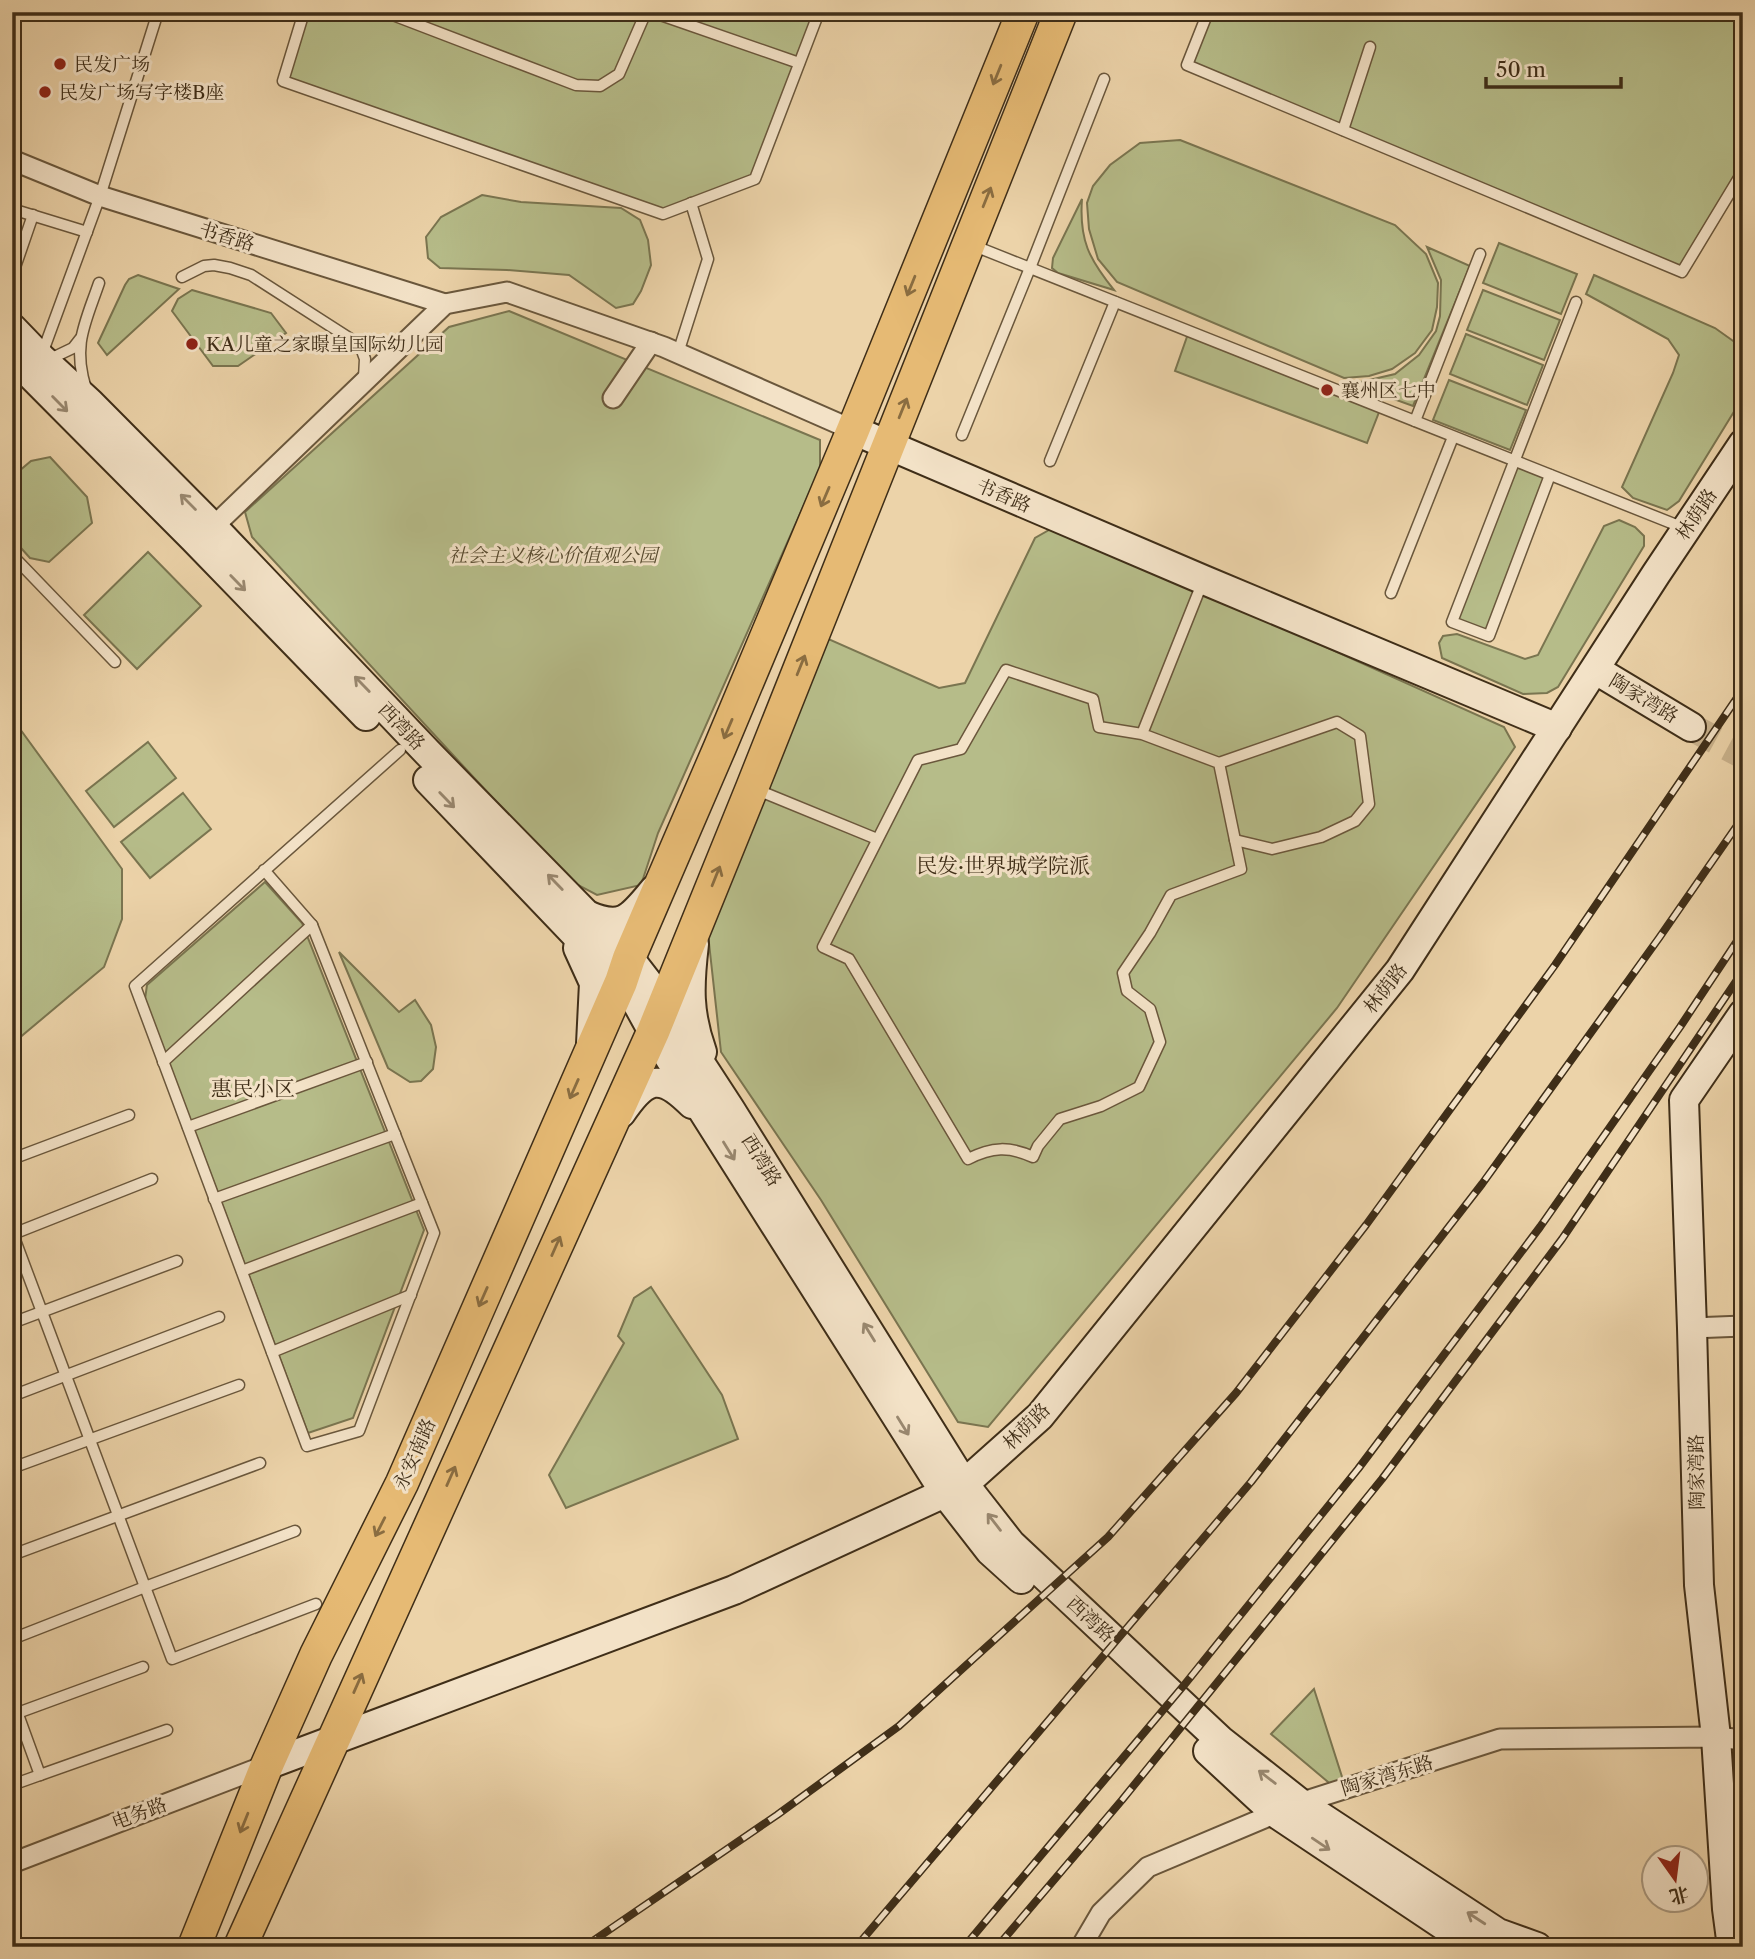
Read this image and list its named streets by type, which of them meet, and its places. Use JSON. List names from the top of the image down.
{
  "streets": {
    "main road": [
      "书香路",
      "林荫路",
      "陶家湾路",
      "西湾路",
      "永安南路"
    ],
    "street": ["陶家湾东路", "电务路"]
  },
  "crossings": [
    ["书香路", "林荫路"],
    ["书香路", "永安南路"],
    ["林荫路", "陶家湾路"],
    ["林荫路", "西湾路"],
    ["林荫路", "永安南路"],
    ["林荫路", "电务路"],
    ["陶家湾路", "陶家湾东路"],
    ["西湾路", "永安南路"],
    ["西湾路", "陶家湾东路"],
    ["永安南路", "电务路"]
  ],
  "districts": ["民发·世界城学院派", "惠民小区"],
  "parks": ["社会主义核心价值观公园"],
  "places": [
    "民发广场",
    "民发广场写字楼B座",
    "KA儿童之家暻皇国际幼儿园",
    "襄州区七中"
  ],
  "scale_bar": "50 m",
  "north": "bottom"
}
